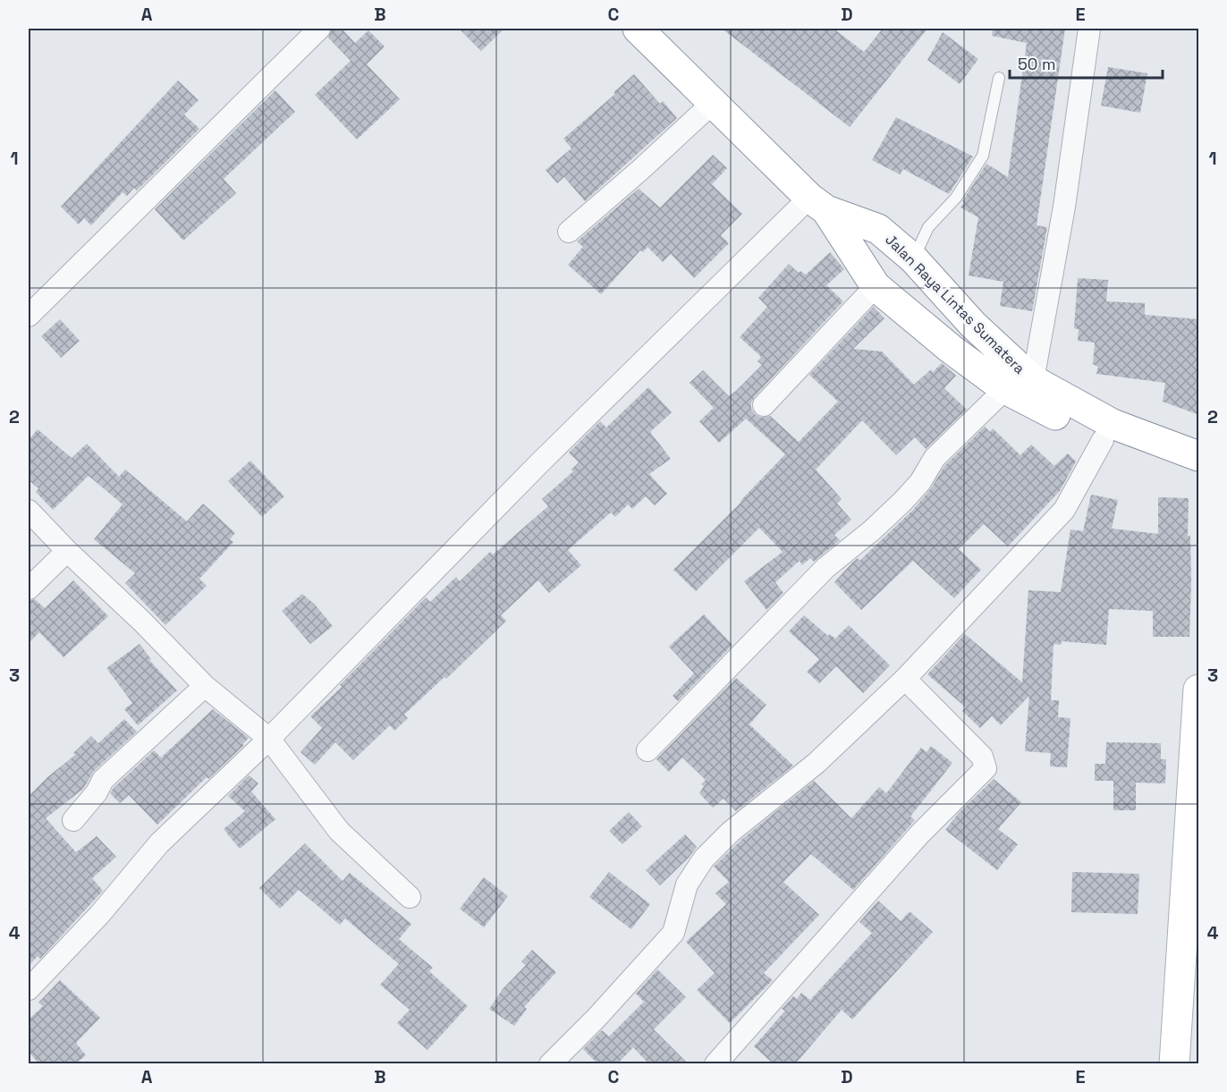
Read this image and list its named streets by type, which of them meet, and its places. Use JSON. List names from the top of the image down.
{
  "streets": {
    "main road": ["Jalan Raya Lintas Sumatera"]
  },
  "scale_bar": "50 m",
  "grid": {
    "columns": [
      "A",
      "B",
      "C",
      "D",
      "E"
    ],
    "rows": [
      "1",
      "2",
      "3",
      "4"
    ]
  }
}
